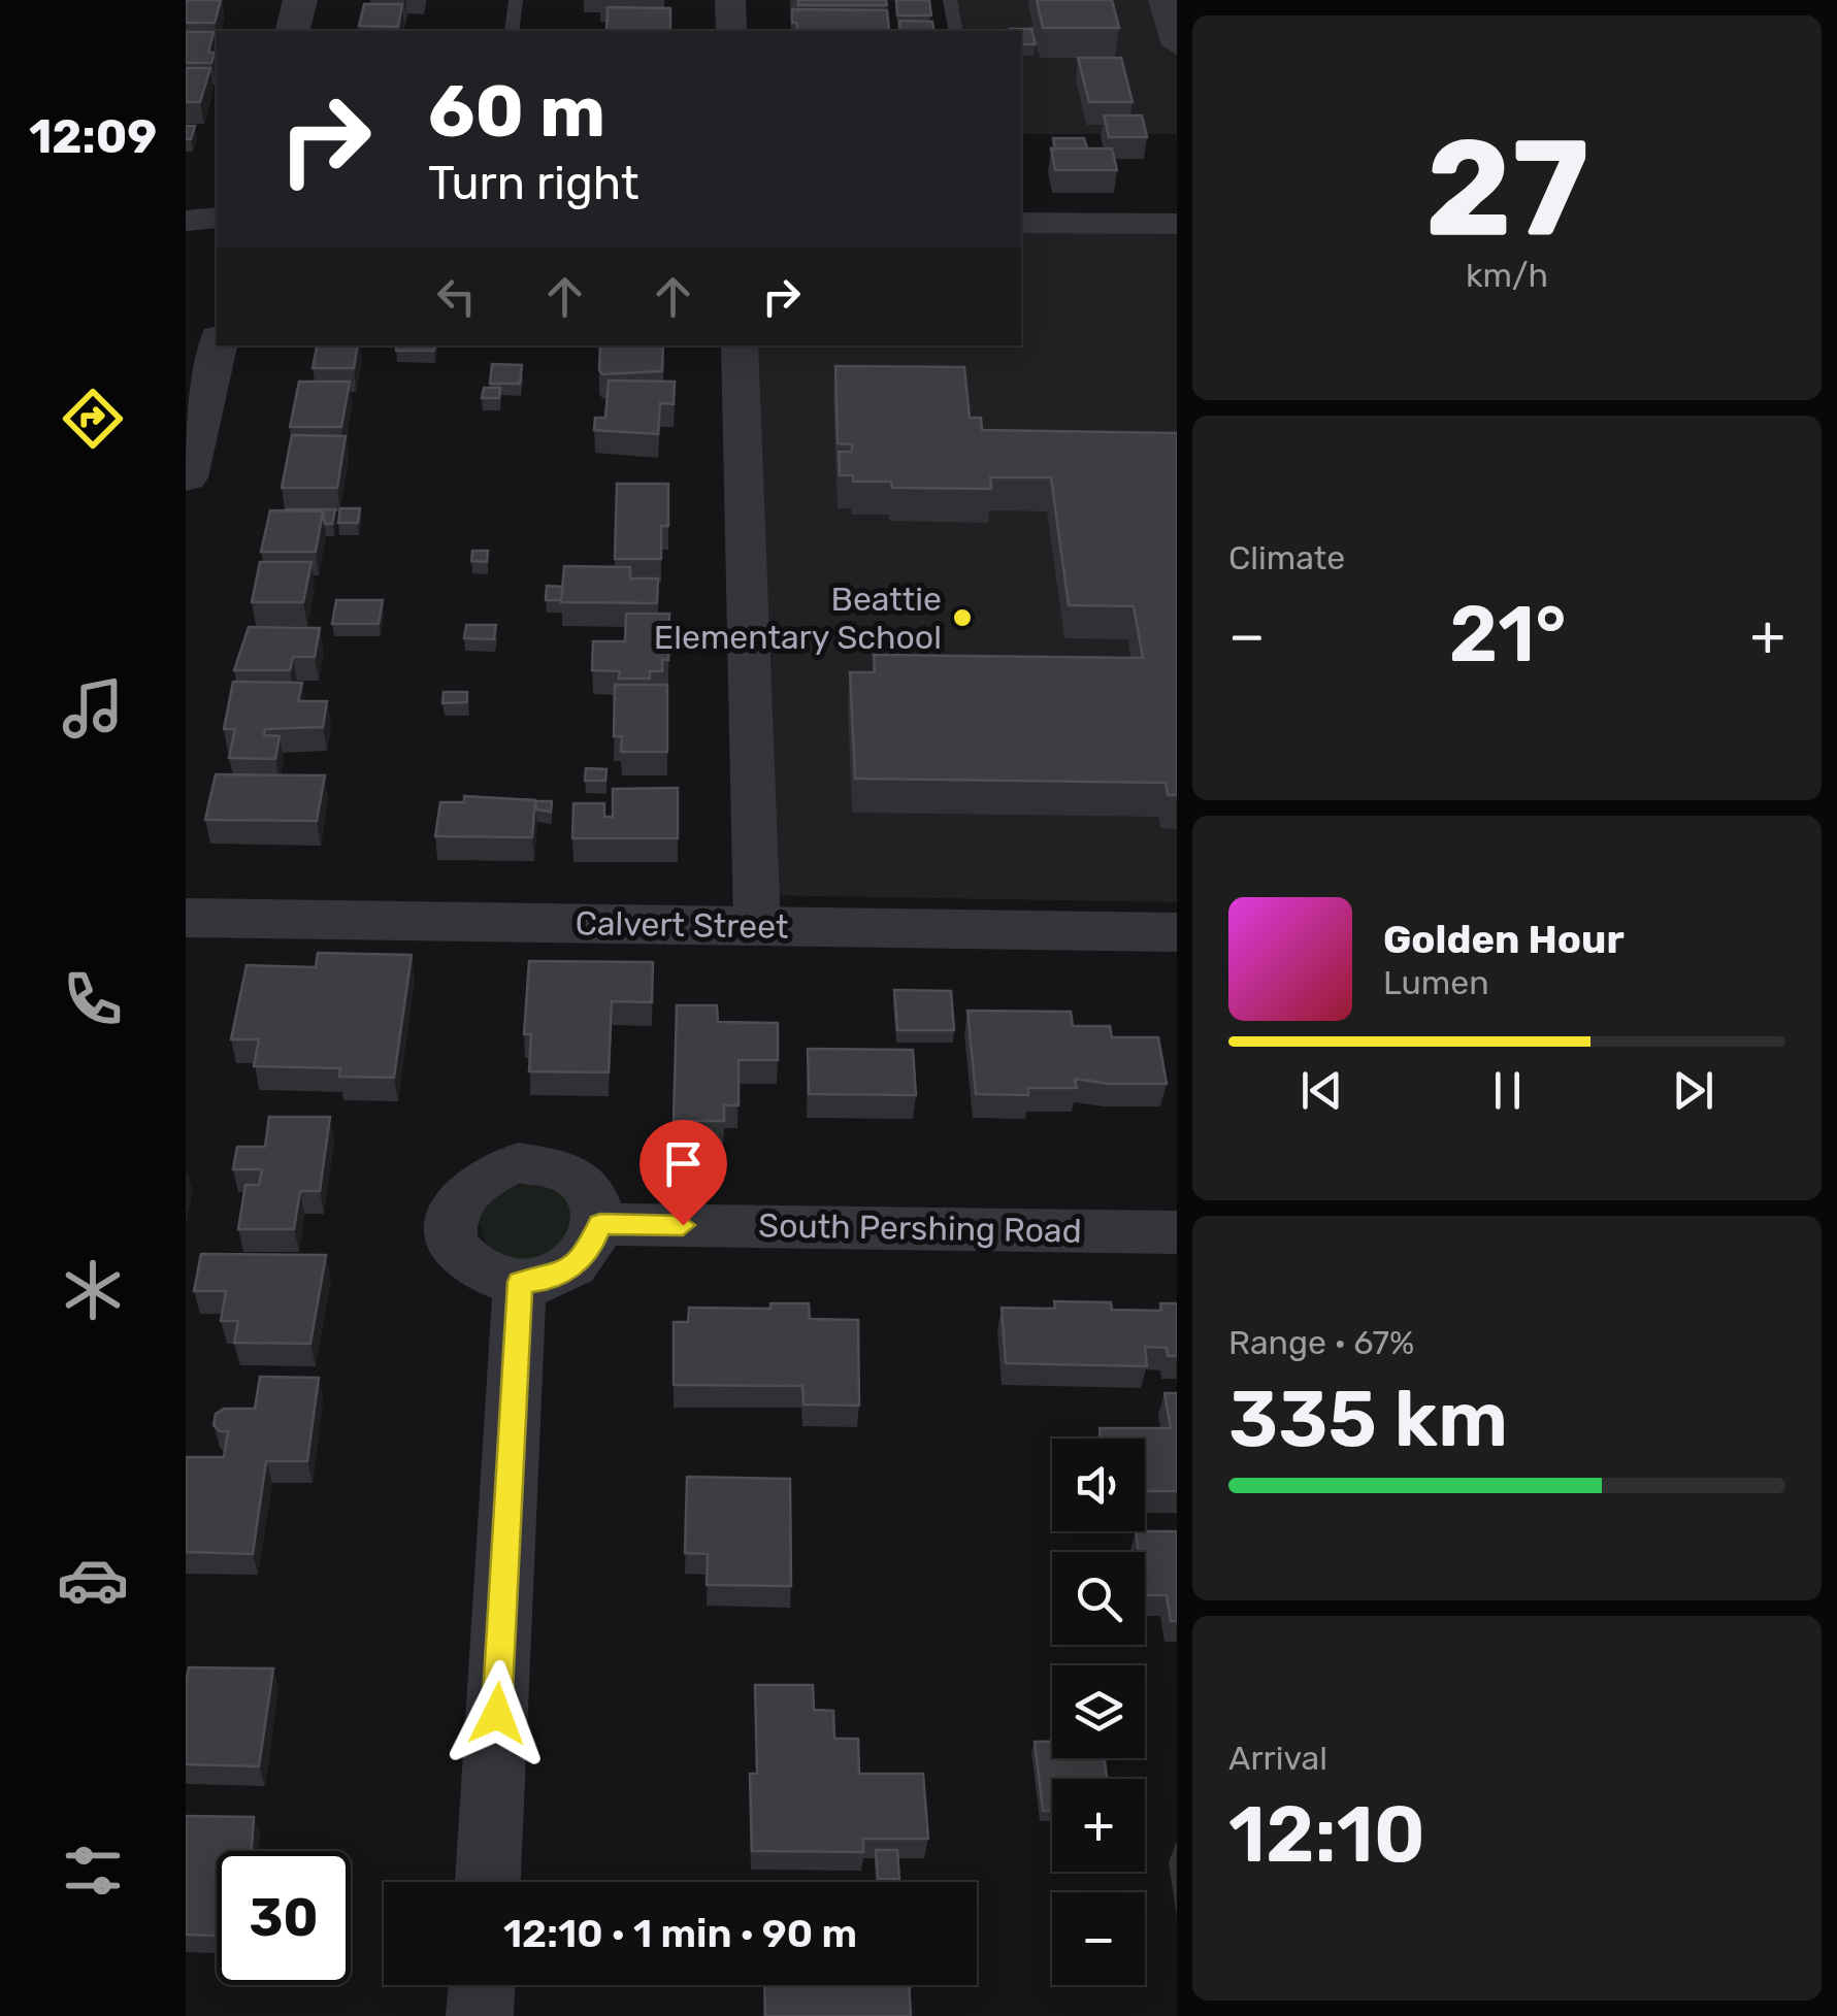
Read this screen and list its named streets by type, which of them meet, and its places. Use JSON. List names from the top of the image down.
{
  "streets": {
    "street": ["Calvert Street", "South Pershing Road"]
  },
  "places": ["Beattie Elementary School"],
  "page": {
    "tabs": "12:09",
    "tile": [
      ["27", "km/h"],
      "Climate",
      ["Range · 67%", "335 km"],
      ["Arrival", "12:10"]
    ],
    "turn": ["60 m", "Turn right"],
    "heat": ["−", "21°", "+"],
    "song": ["Golden Hour", "Lumen"],
    "map_buttons": ["+", "−"],
    "limit": "30",
    "trip": "12:10 · 1 min · 90 m"
  }
}
